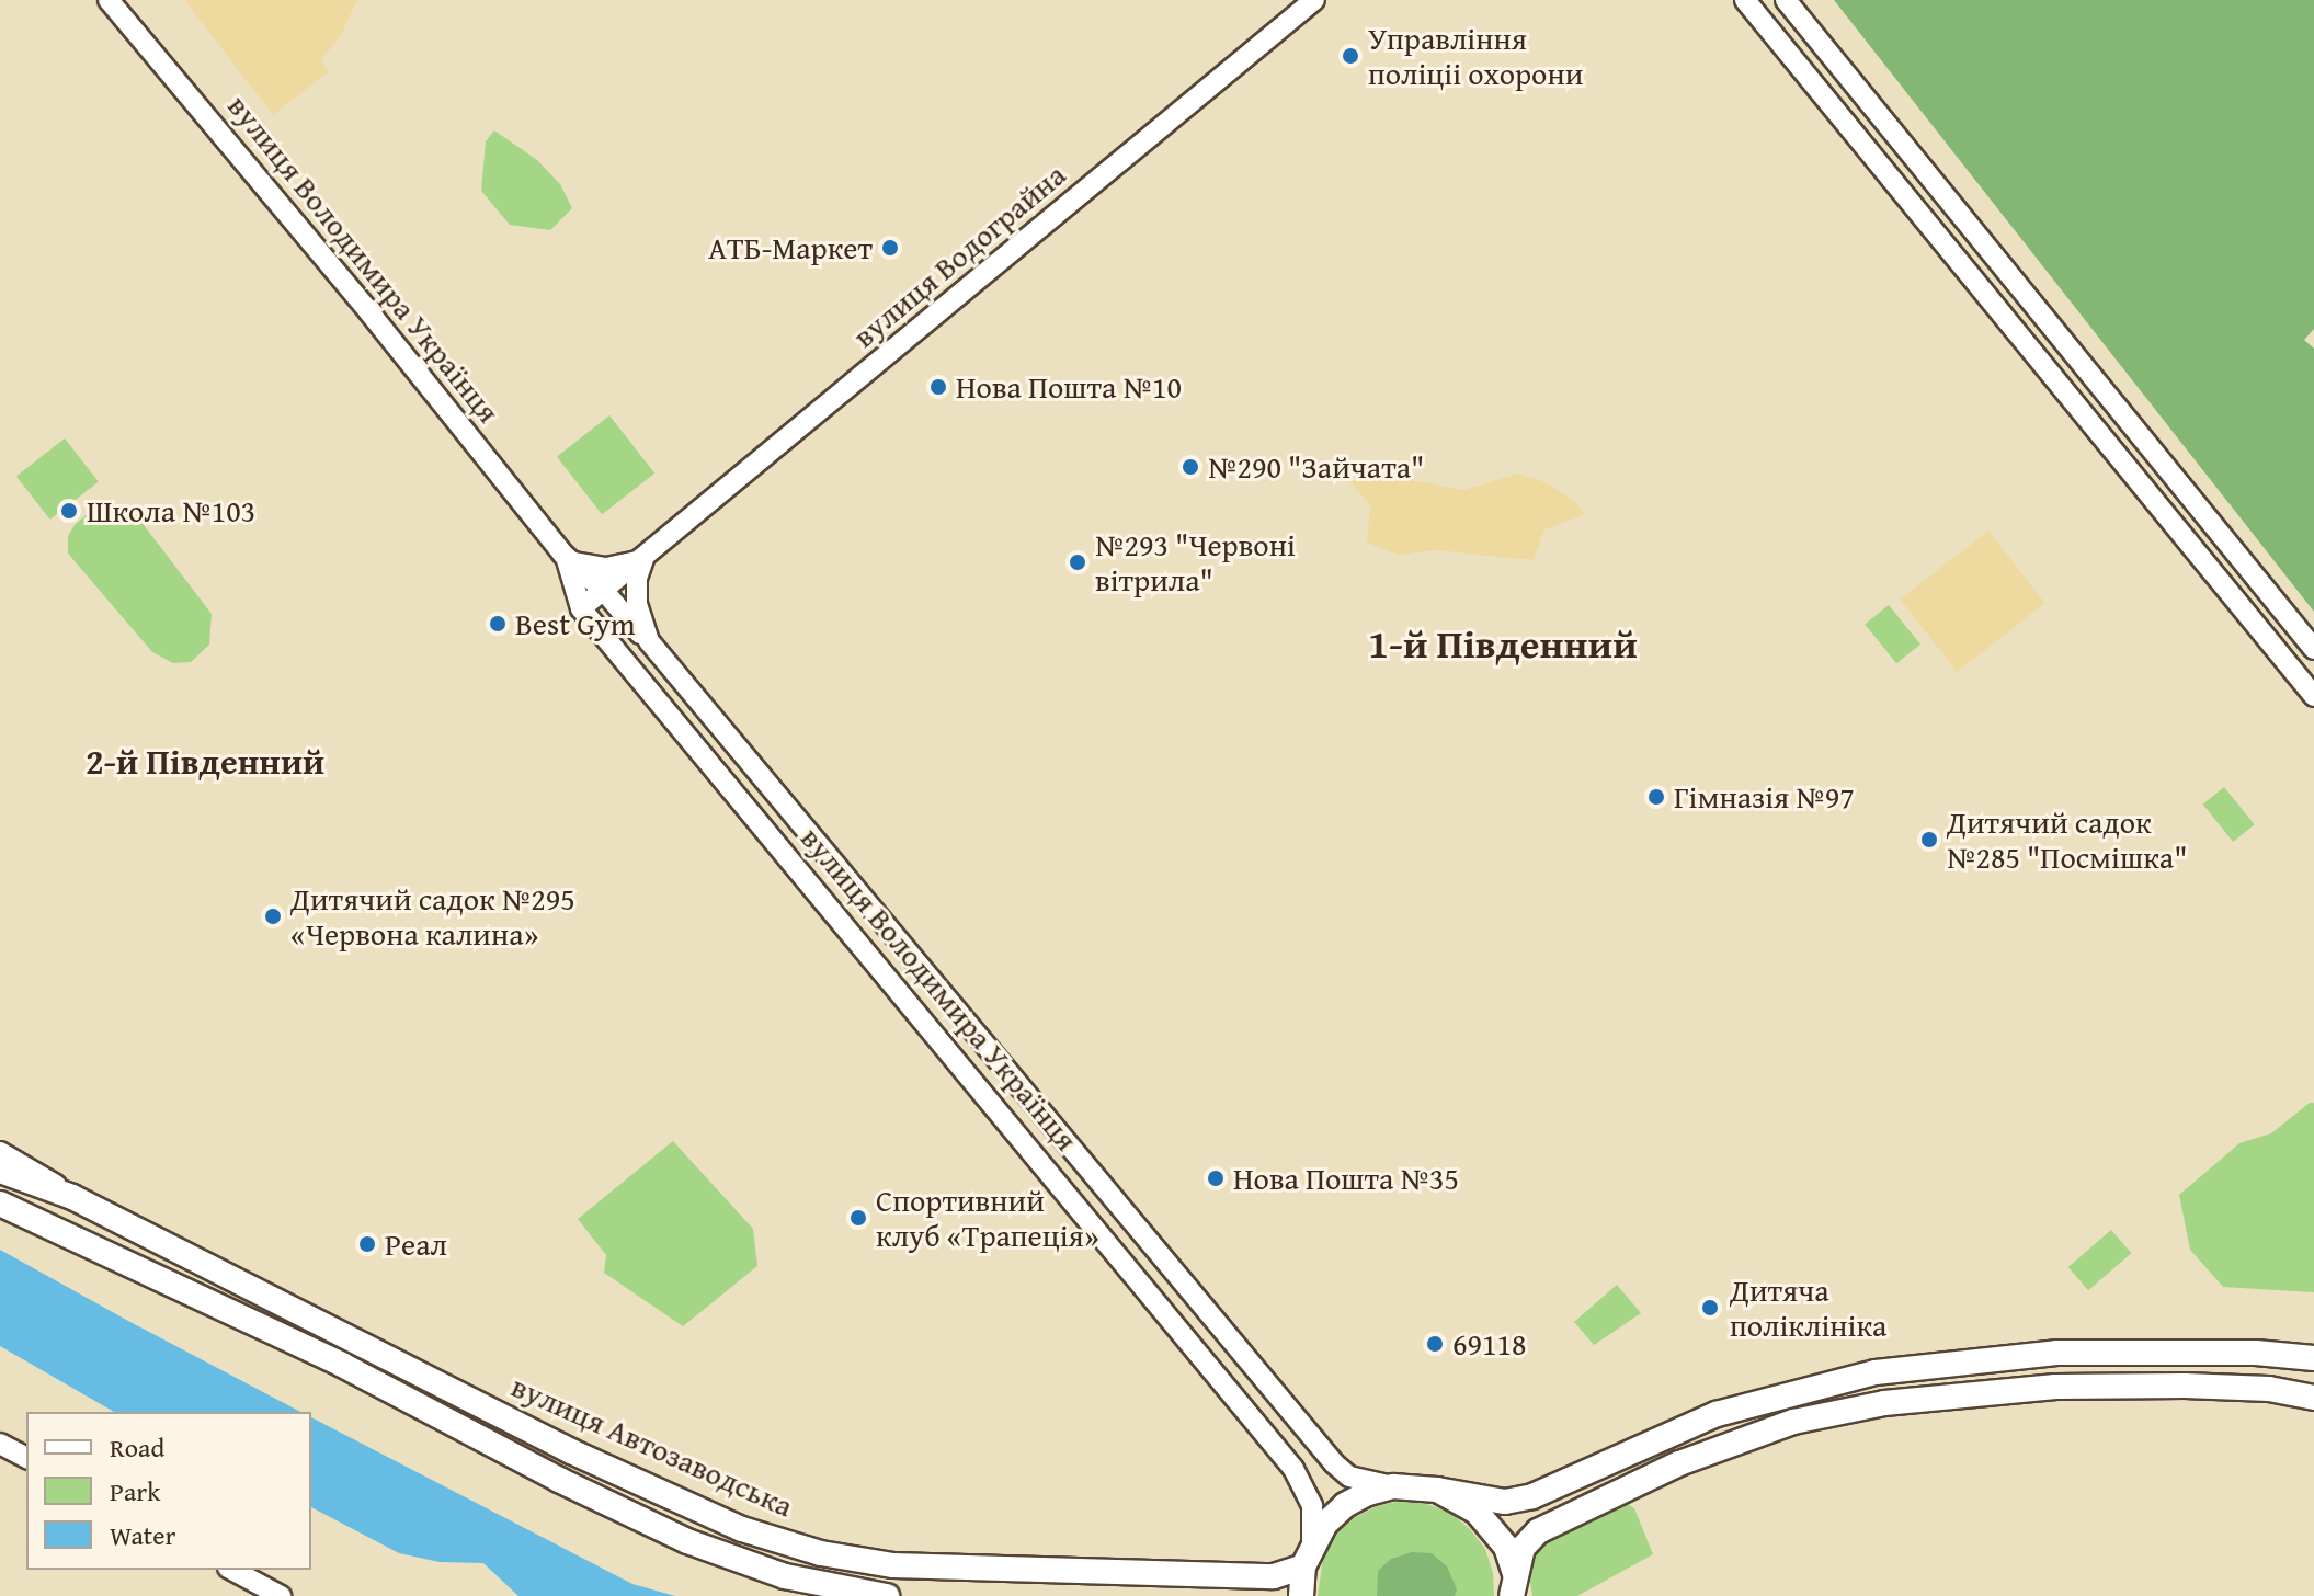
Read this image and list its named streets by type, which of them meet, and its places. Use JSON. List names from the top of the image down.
{
  "streets": {
    "main road": ["вулиця Володимира Українця", "вулиця Автозаводська"],
    "street": ["вулиця Водограйна"]
  },
  "crossings": [
    ["вулиця Водограйна", "вулиця Володимира Українця"],
    ["вулиця Володимира Українця", "вулиця Автозаводська"]
  ],
  "districts": ["1-й Південний", "2-й Південний"],
  "places": [
    "Управлiння полiцii охорони",
    "АТБ-Маркет",
    "Нова Пошта №10",
    "№290 \"Зайчата\"",
    "Школа №103",
    "№293 \"Червоні вітрила\"",
    "Best Gym",
    "Гімназія №97",
    "Дитячий садок №285 \"Посмішка\"",
    "Дитячий садок №295 «Червона калина»",
    "Нова Пошта №35",
    "Спортивний клуб «Трапеція»",
    "Реал",
    "Дитяча поліклініка",
    "69118"
  ],
  "legend": ["Road", "Park", "Water"]
}
